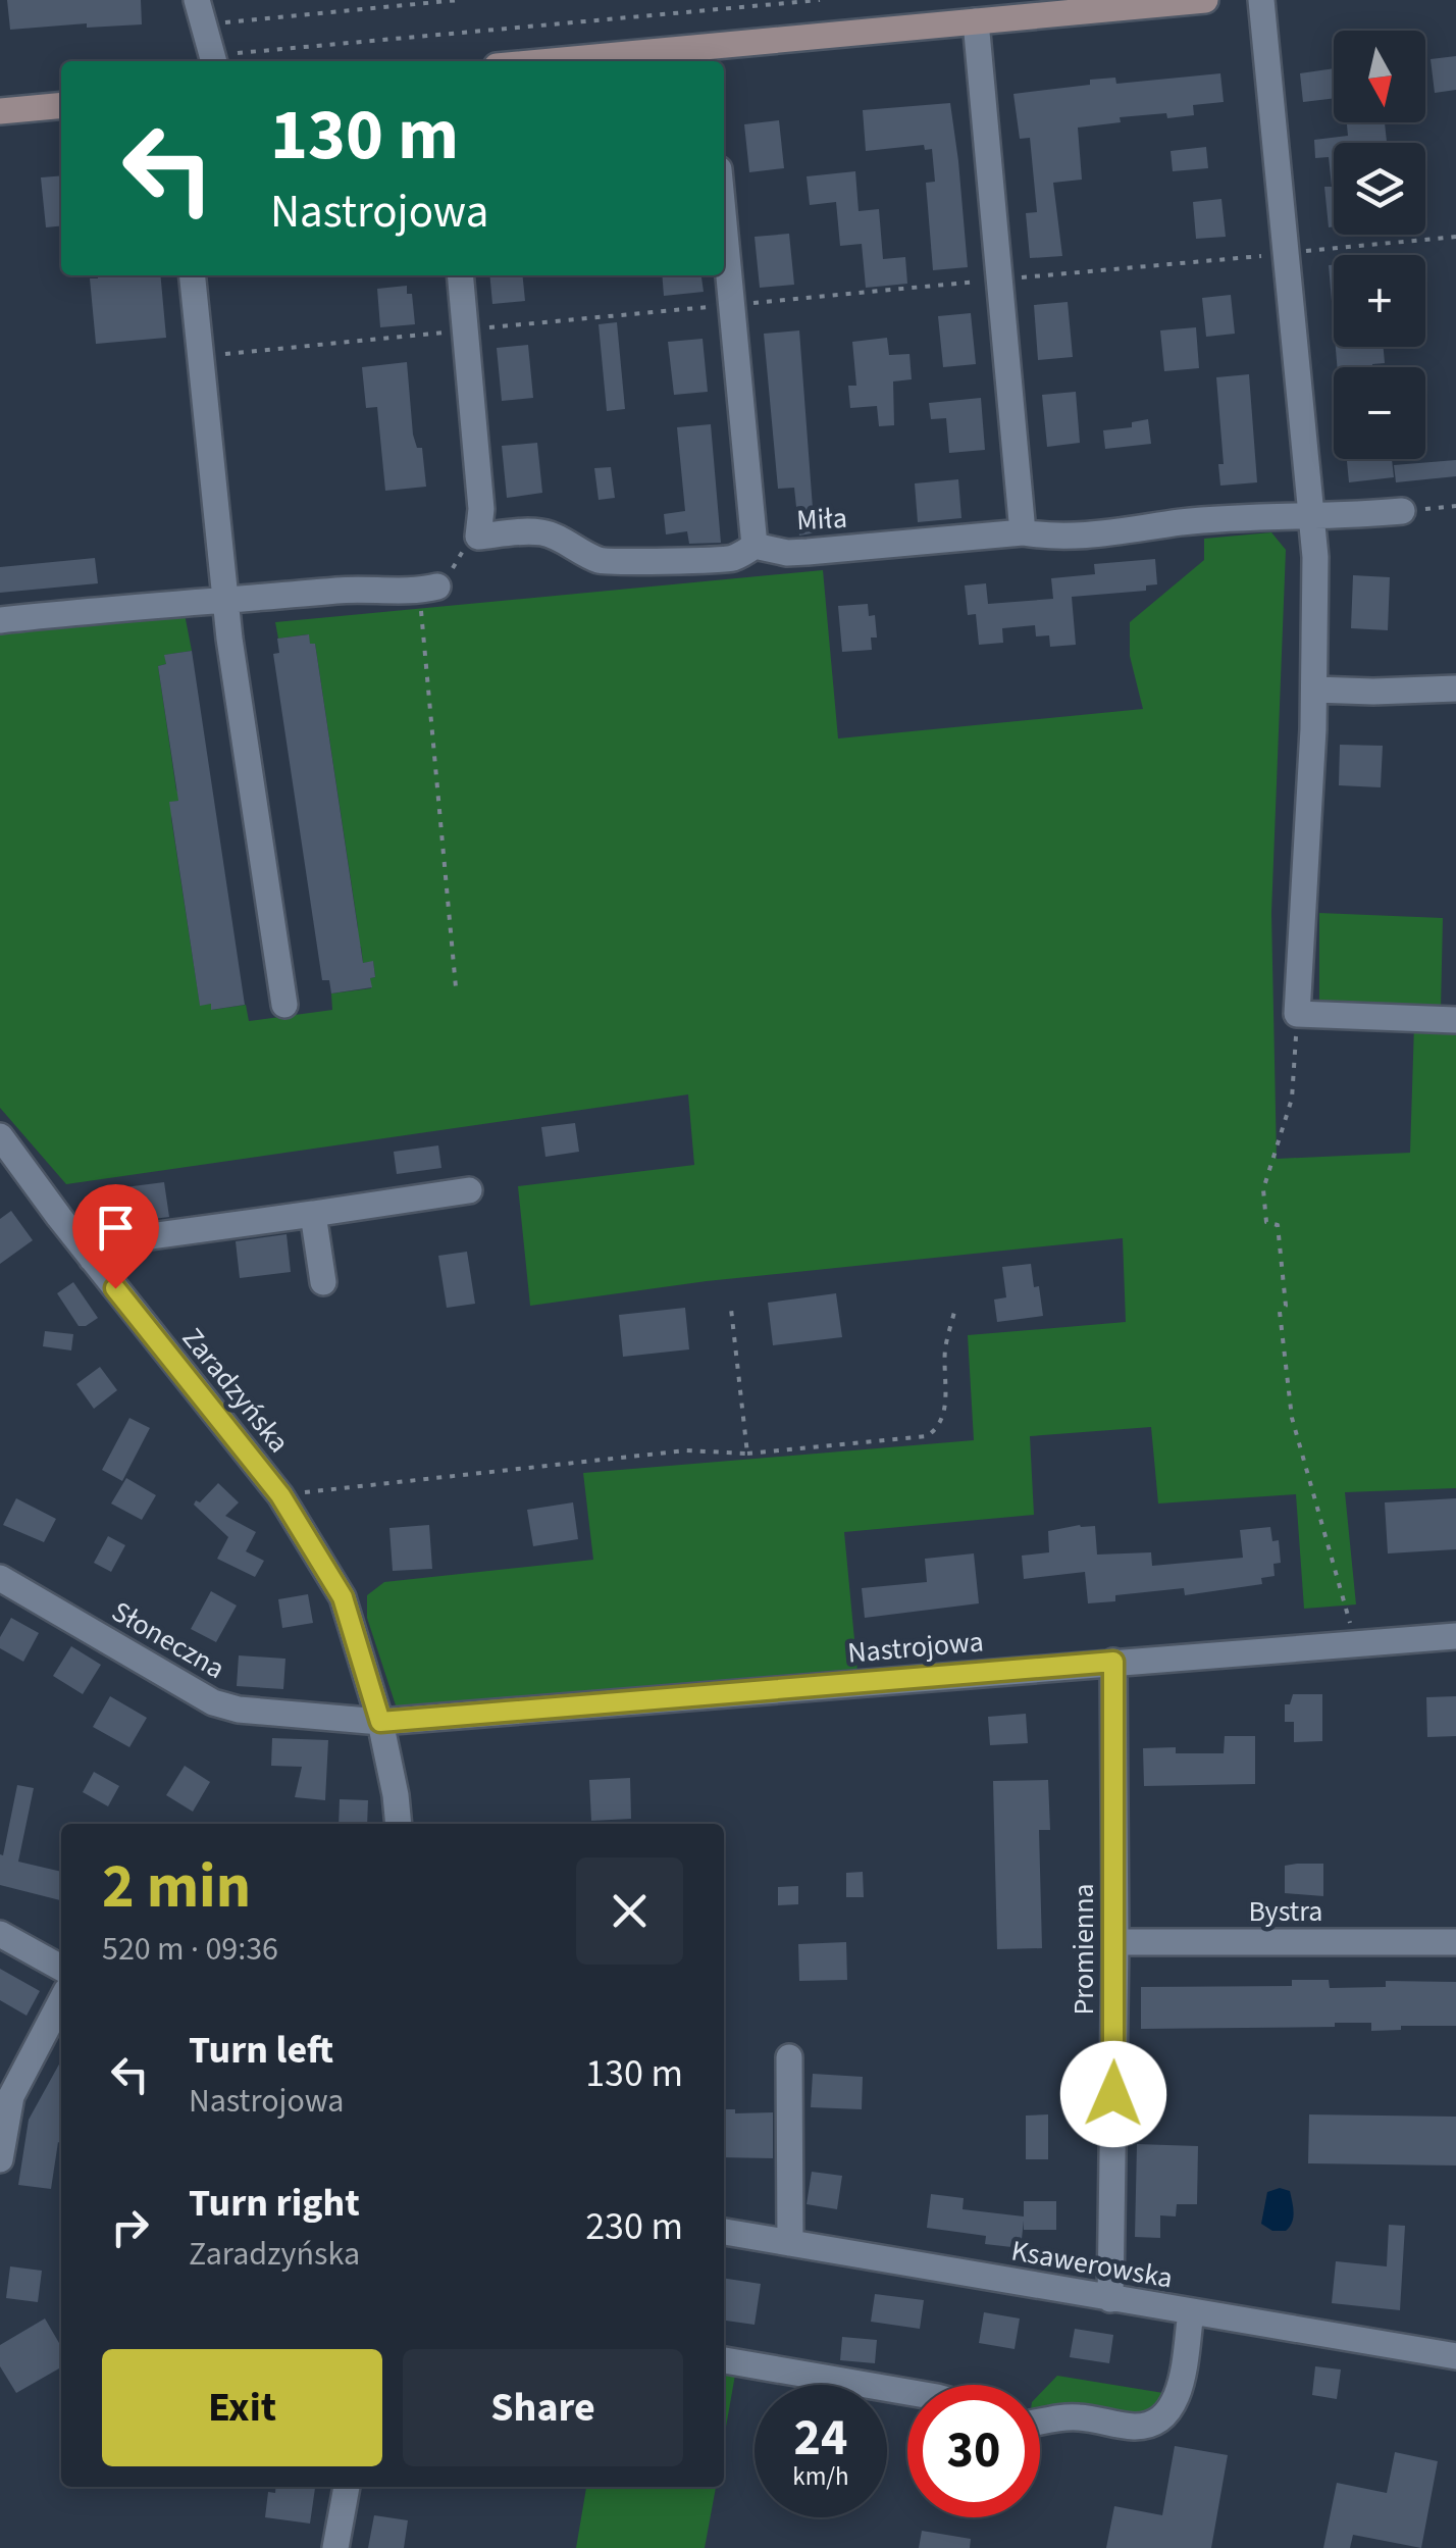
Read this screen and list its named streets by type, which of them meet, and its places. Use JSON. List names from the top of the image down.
{
  "streets": {
    "street": [
      "Miła",
      "Zaradzyńska",
      "Słoneczna",
      "Nastrojowa",
      "Bystra",
      "Promienna",
      "Ksawerowska"
    ]
  },
  "crossings": [
    ["Zaradzyńska", "Słoneczna"],
    ["Zaradzyńska", "Nastrojowa"],
    ["Słoneczna", "Nastrojowa"],
    ["Nastrojowa", "Promienna"],
    ["Bystra", "Promienna"],
    ["Promienna", "Ksawerowska"]
  ],
  "north": "bottom",
  "page": {
    "map_buttons": ["+", "−"],
    "turn": ["130 m", "Nastrojowa"],
    "heading": ["2 min", "520 m · 09:36"],
    "list": [
      {
        "name": "Turn left",
        "note": "Nastrojowa",
        "value": "130 m"
      },
      {
        "name": "Turn right",
        "note": "Zaradzyńska",
        "value": "230 m"
      }
    ],
    "buttons": ["Exit", "Share"],
    "speed": "24 km/h",
    "limit": "30"
  }
}
